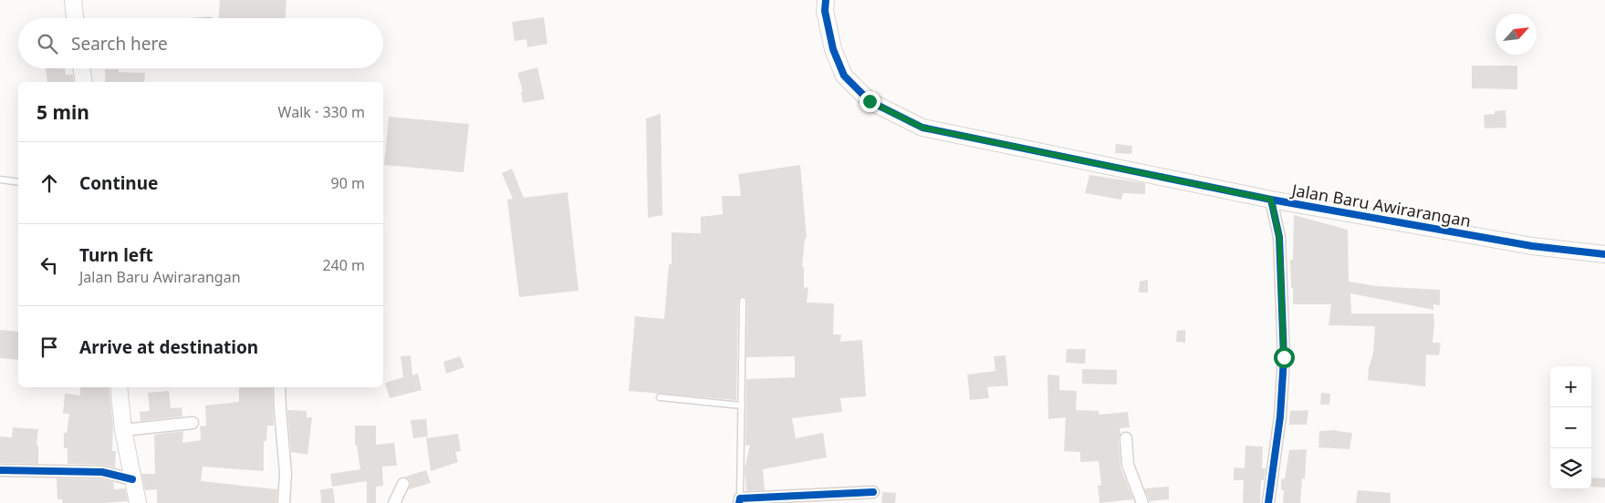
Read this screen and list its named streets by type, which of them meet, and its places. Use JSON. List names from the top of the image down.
{
  "streets": {
    "street": ["Jalan Baru Awirarangan"]
  },
  "north": "top right",
  "page": {
    "search": "Search here",
    "heading": ["5 min", "Walk · 330 m"],
    "list": [
      ["Continue", "90 m"],
      ["Turn left", "Jalan Baru Awirarangan", "240 m"],
      "Arrive at destination"
    ],
    "map_buttons": ["+", "−"]
  }
}
